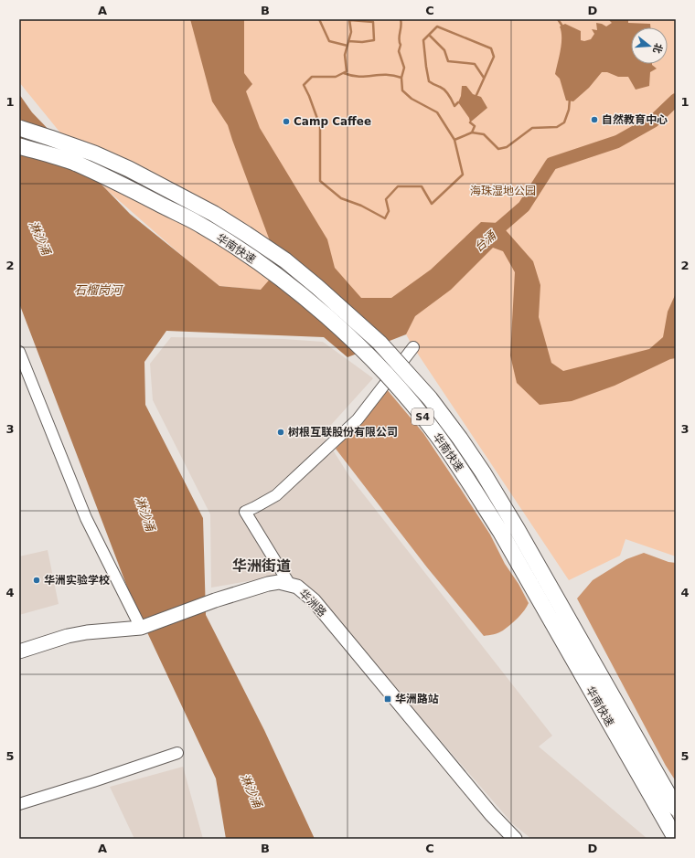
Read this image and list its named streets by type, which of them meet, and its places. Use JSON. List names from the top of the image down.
{
  "streets": {
    "highway": ["华南快速", "S4"],
    "main road": ["华洲路"]
  },
  "districts": ["华洲街道"],
  "water": ["淋沙涌", "台涌", "石榴岗河"],
  "parks": ["海珠湿地公园"],
  "places": {
    "other": [
      "自然教育中心",
      "Camp Caffee",
      "树根互联股份有限公司",
      "华洲实验学校"
    ],
    "transit": ["华洲路站"]
  },
  "north": "right",
  "grid": {
    "columns": [
      "A",
      "B",
      "C",
      "D"
    ],
    "rows": [
      "1",
      "2",
      "3",
      "4",
      "5"
    ]
  }
}
